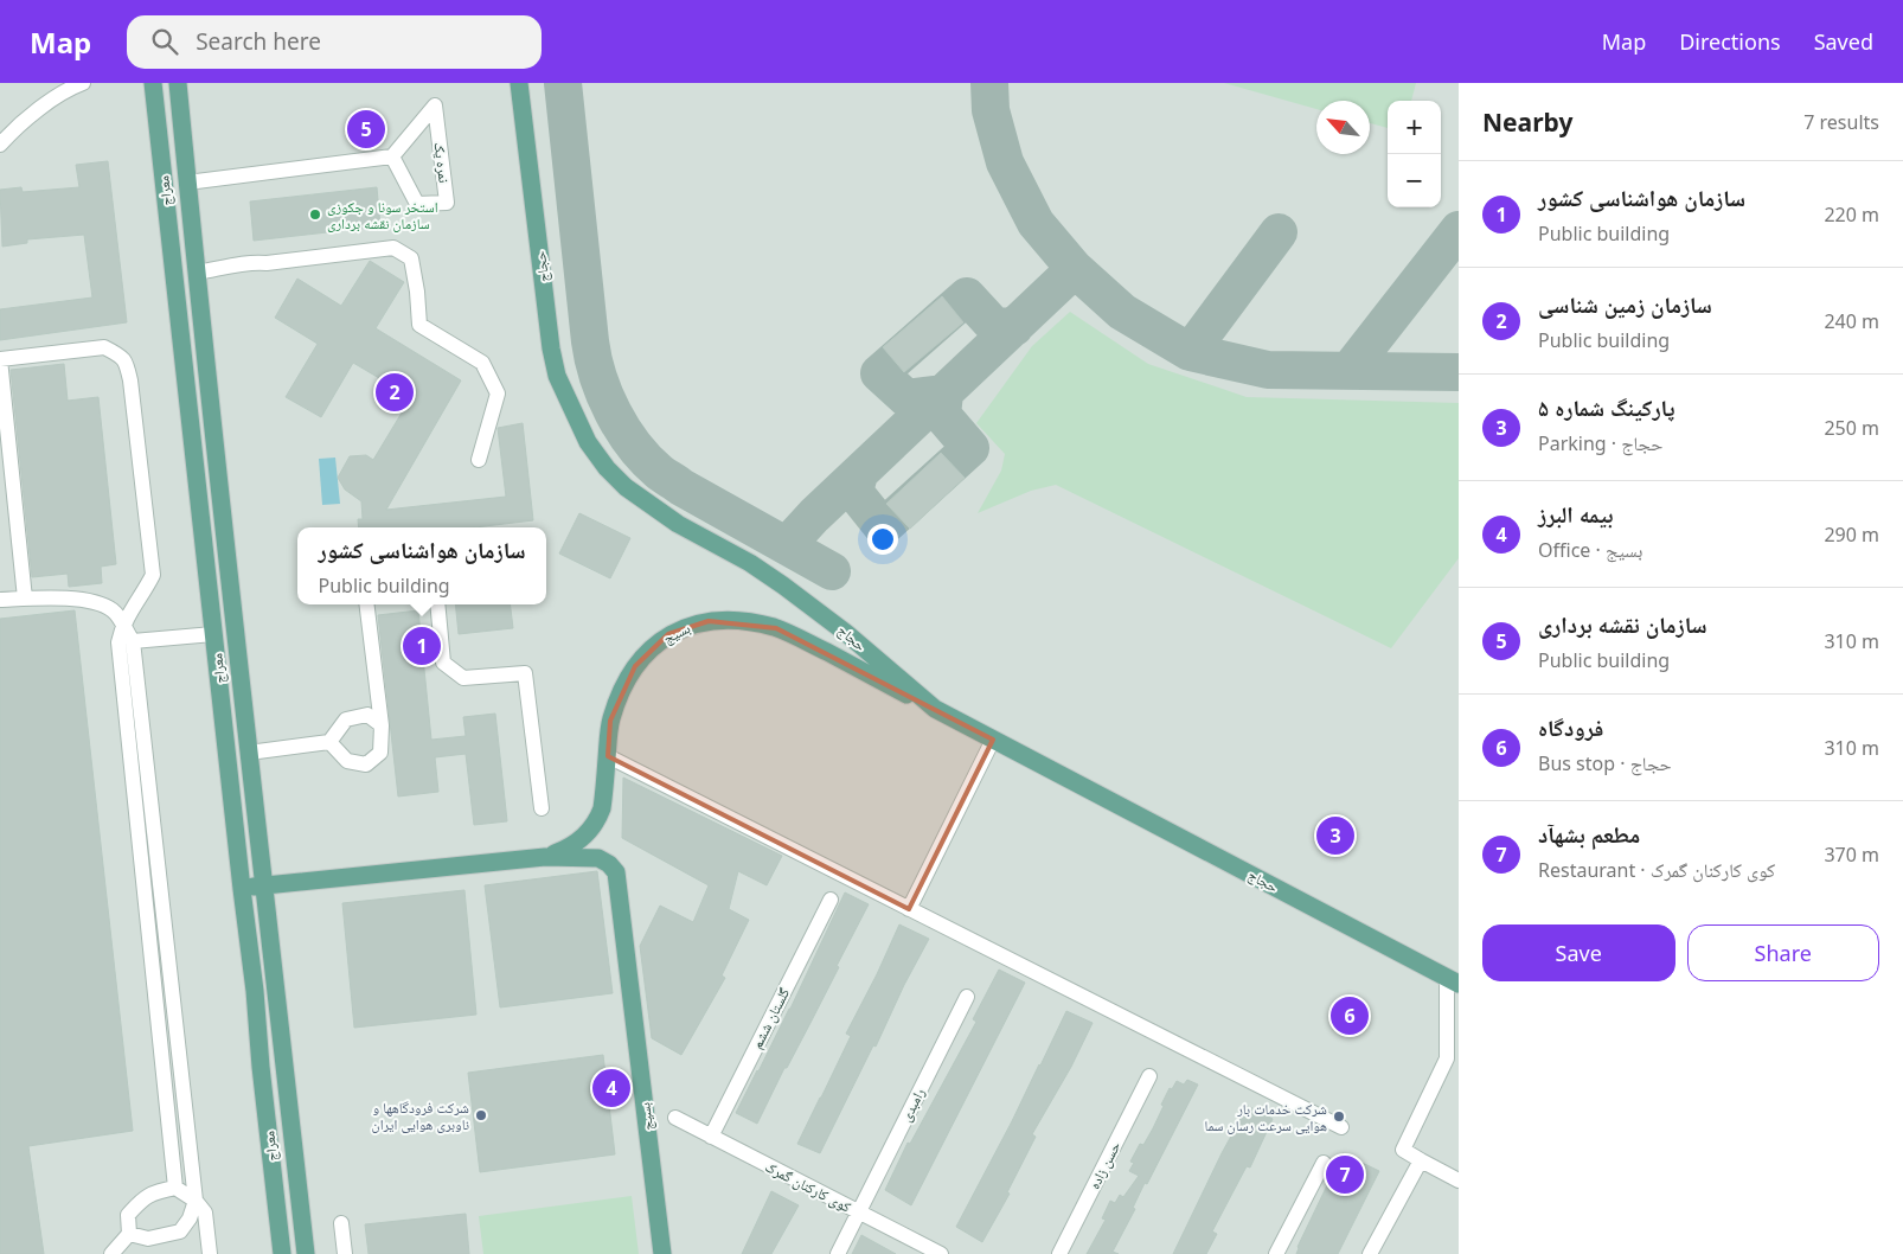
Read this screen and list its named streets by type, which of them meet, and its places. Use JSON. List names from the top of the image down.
{
  "streets": {
    "main road": ["معراج", "حجاج", "بسیج"],
    "street": [
      "نمره یک",
      "گلستان ششم",
      "رامبدی",
      "حسن زاده",
      "کوی کارکنان گمرک"
    ]
  },
  "crossings": [
    ["حجاج", "بسیج"],
    ["گلستان ششم", "کوی کارکنان گمرک"],
    ["رامبدی", "کوی کارکنان گمرک"]
  ],
  "places": ["استخر سونا و جکوزی سازمان نقشه برداری", "شرکت فرودگاهها و ناوبری هوایی ایران", "شرکت خدمات بار هوایی سرعت رسان سما"],
  "north": "top left",
  "page": {
    "header": "Map",
    "search": "Search here",
    "nav": ["Map", "Directions", "Saved"],
    "heading": ["Nearby", "7 results"],
    "map_buttons": ["+", "−"],
    "pins": [
      "5",
      "2",
      "1",
      "3",
      "6",
      "4",
      "7"
    ],
    "list": [
      {
        "mark": "1",
        "name": "سازمان هواشناسی کشور",
        "note": "Public building",
        "value": "220 m"
      },
      {
        "mark": "2",
        "name": "سازمان زمین شناسی",
        "note": "Public building",
        "value": "240 m"
      },
      {
        "mark": "3",
        "name": "پارکینگ شماره ۵",
        "note": "Parking · حجاج",
        "value": "250 m"
      },
      {
        "mark": "4",
        "name": "بیمه البرز",
        "note": "Office · بسیج",
        "value": "290 m"
      },
      {
        "mark": "5",
        "name": "سازمان نقشه برداری",
        "note": "Public building",
        "value": "310 m"
      },
      {
        "mark": "6",
        "name": "فرودگاه",
        "note": "Bus stop · حجاج",
        "value": "310 m"
      },
      {
        "mark": "7",
        "name": "مطعم بشهآد",
        "note": "Restaurant · کوی کارکنان گمرک",
        "value": "370 m"
      }
    ],
    "popup": ["سازمان هواشناسی کشور", "Public building"],
    "buttons": ["Save", "Share"]
  }
}
